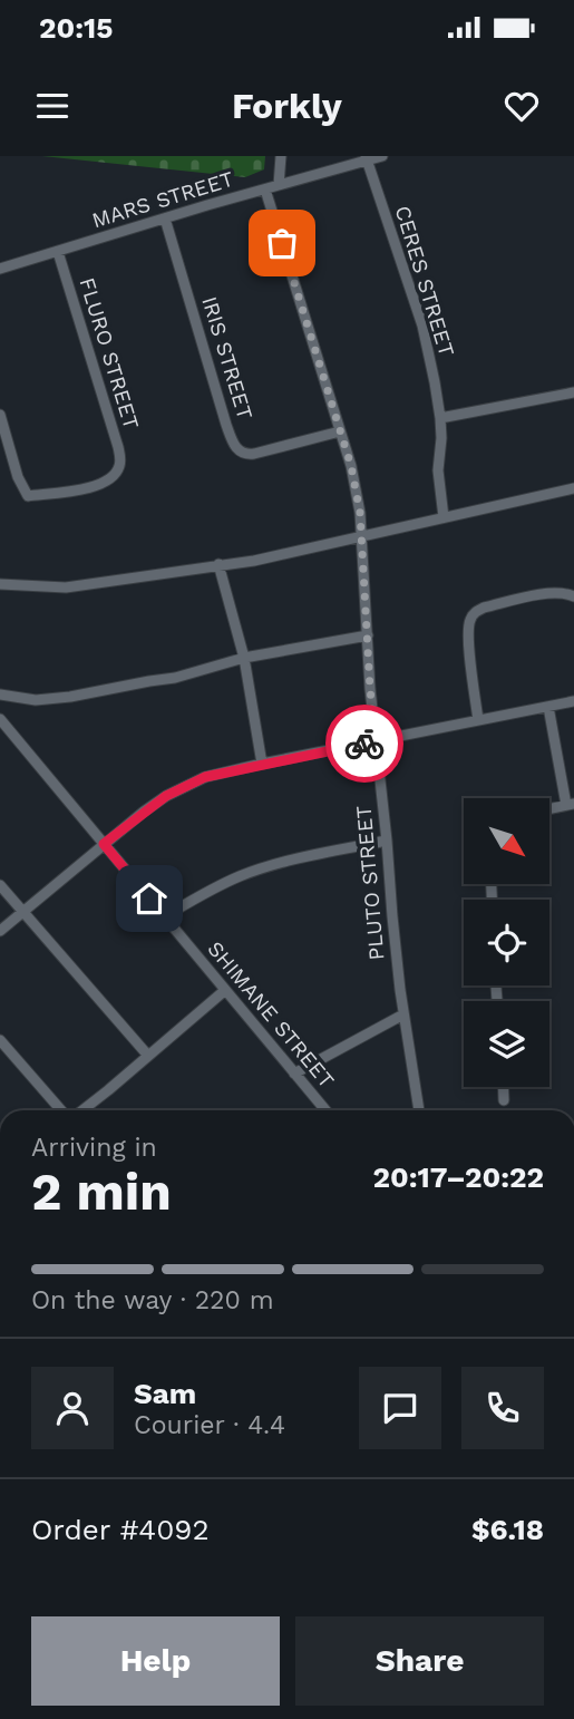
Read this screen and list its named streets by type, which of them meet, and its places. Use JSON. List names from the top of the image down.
{
  "streets": {
    "street": [
      "MARS STREET",
      "CERES STREET",
      "FLURO STREET",
      "IRIS STREET",
      "PLUTO STREET",
      "SHIMANE STREET"
    ]
  },
  "crossings": [
    ["MARS STREET", "CERES STREET"],
    ["MARS STREET", "FLURO STREET"],
    ["MARS STREET", "IRIS STREET"],
    ["MARS STREET", "PLUTO STREET"],
    ["IRIS STREET", "PLUTO STREET"]
  ],
  "north": "bottom right",
  "page": {
    "status": "20:15",
    "header": "Forkly",
    "heading": ["2 min", "Arriving in", "20:17–20:22"],
    "panel": [
      "Sam",
      "Courier · 4.4",
      "Order #4092",
      "$6.18"
    ],
    "bar": "On the way · 220 m",
    "buttons": ["Help", "Share"]
  }
}
